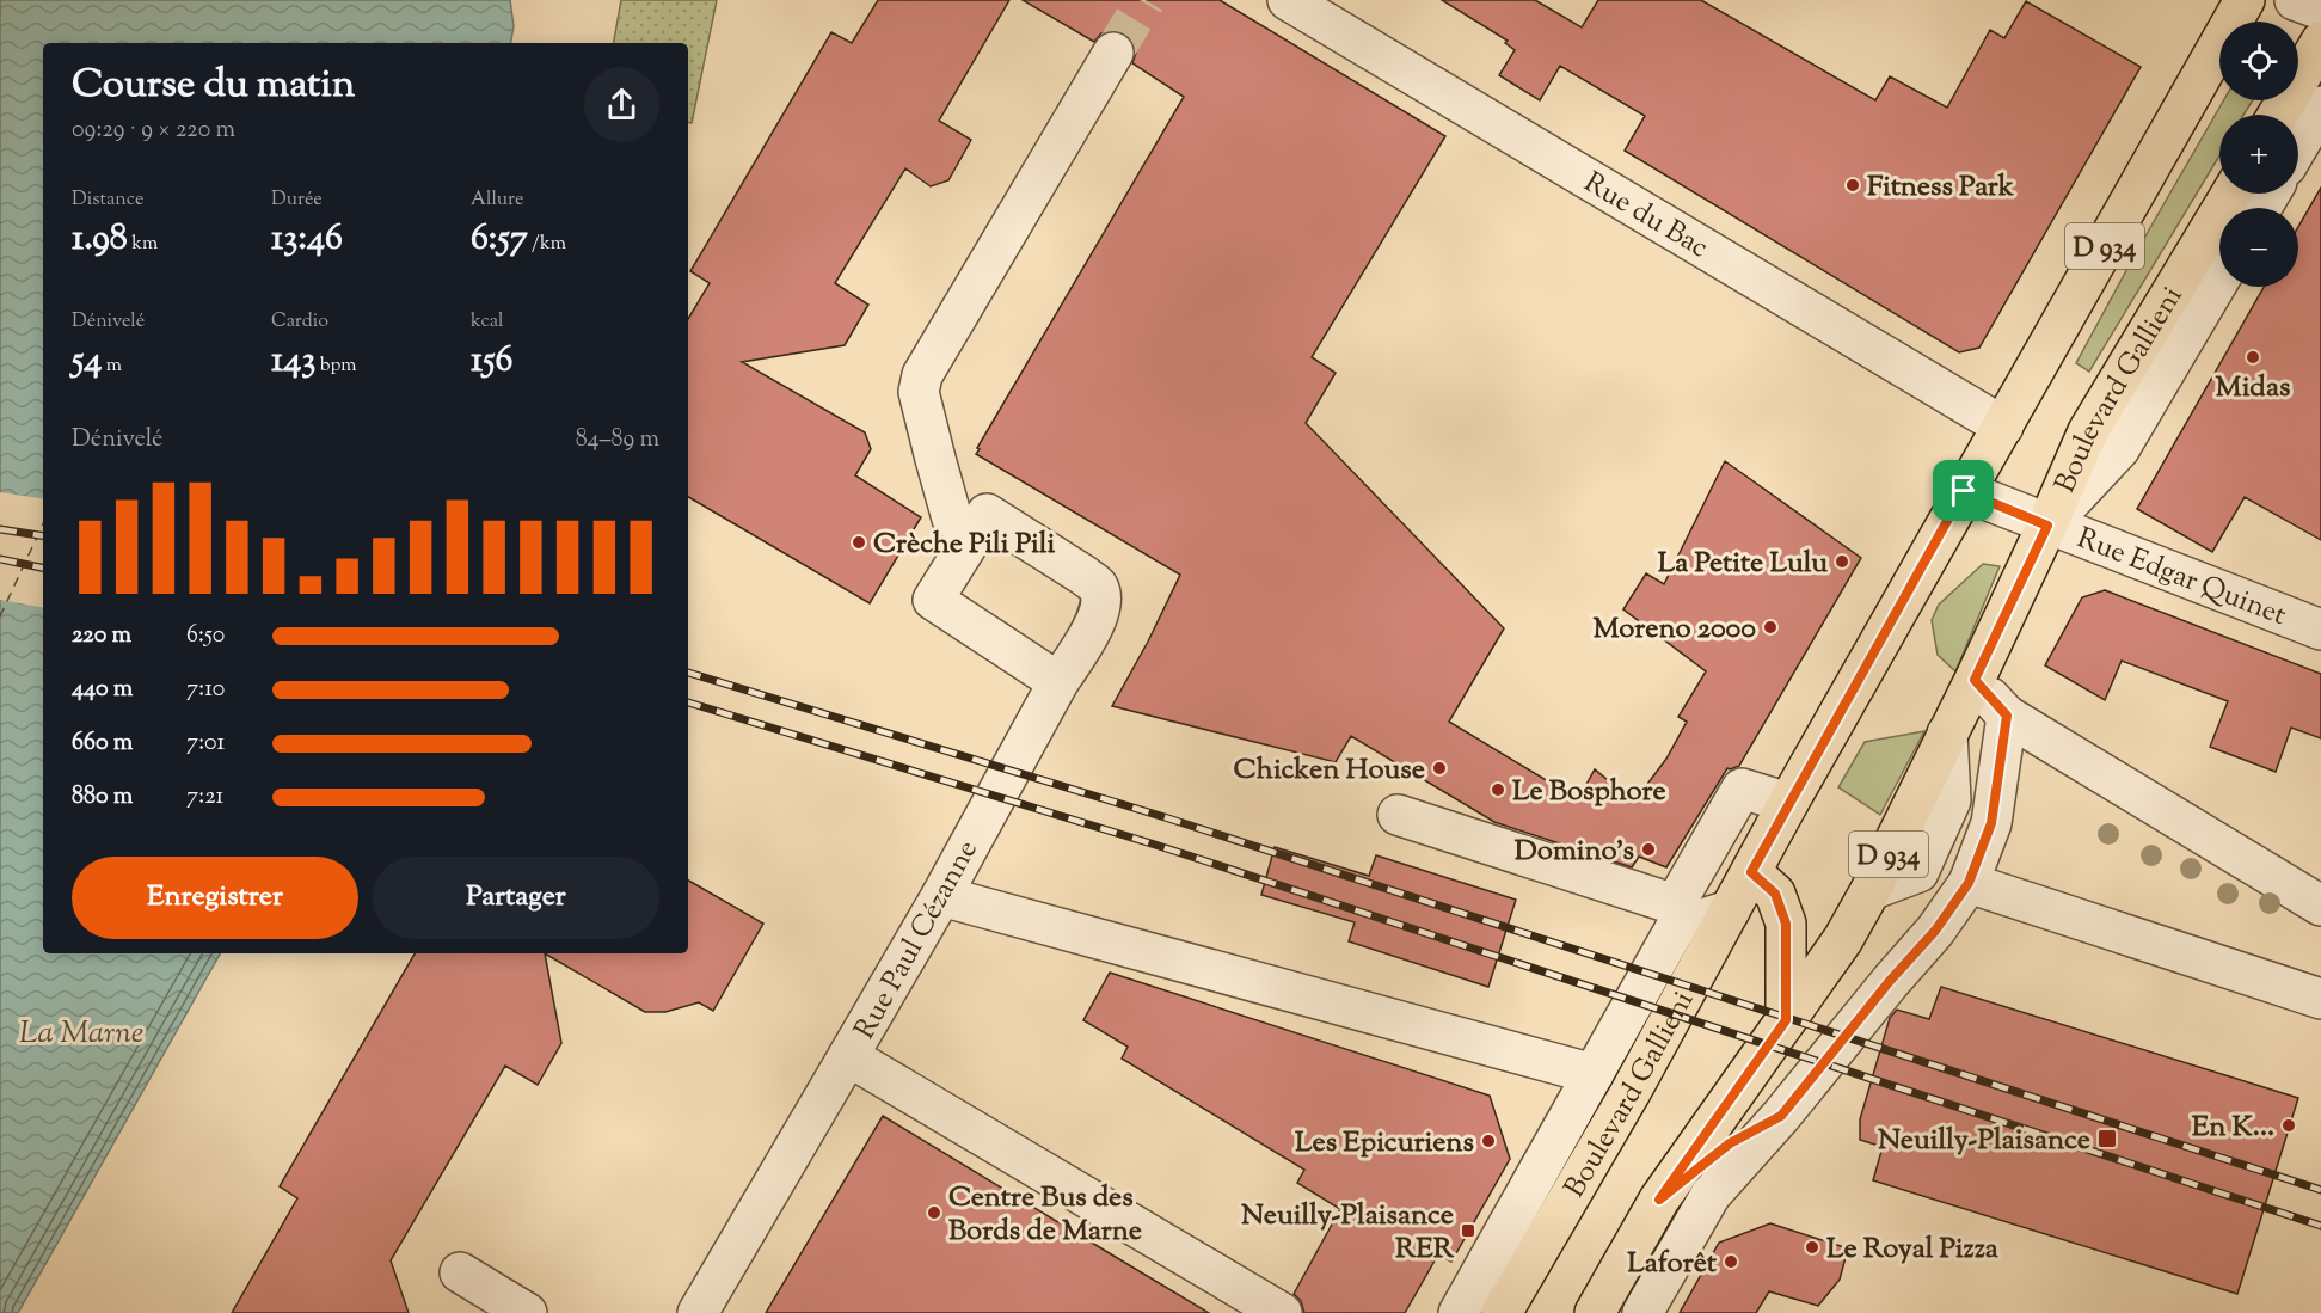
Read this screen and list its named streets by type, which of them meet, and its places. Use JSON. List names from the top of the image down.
{
  "streets": {
    "main road": ["D 934", "Boulevard Gallieni"],
    "street": ["Rue du Bac", "Rue Edgar Quinet", "Rue Paul Cézanne"]
  },
  "crossings": [
    ["Rue du Bac", "Boulevard Gallieni"],
    ["Boulevard Gallieni", "Rue Edgar Quinet"]
  ],
  "water": ["La Marne"],
  "places": {
    "other": [
      "Fitness Park",
      "Midas",
      "Crèche Pili Pili",
      "La Petite Lulu",
      "Moreno 2000",
      "Chicken House",
      "Le Bosphore",
      "Domino's",
      "En K...",
      "Les Epicuriens",
      "Centre Bus des Bords de Marne",
      "Le Royal Pizza",
      "Laforêt"
    ],
    "transit": ["Neuilly-Plaisance", "Neuilly-Plaisance RER"]
  },
  "page": {
    "map_buttons": ["+", "−"],
    "heading": ["Course du matin", "09:29 · 9 × 220 m"],
    "stats": [
      ["Distance", "1.98 km"],
      ["Durée", "13:46"],
      ["Allure", "6:57 /km"],
      ["Dénivelé", "54 m"],
      ["Cardio", "143 bpm"],
      ["kcal", "156"]
    ],
    "chart": ["Dénivelé", "84–89 m"],
    "list": [
      {
        "name": "220 m",
        "note": "6:50"
      },
      {
        "name": "440 m",
        "note": "7:10"
      },
      {
        "name": "660 m",
        "note": "7:01"
      },
      {
        "name": "880 m",
        "note": "7:21"
      }
    ],
    "buttons": ["Enregistrer", "Partager"]
  }
}
